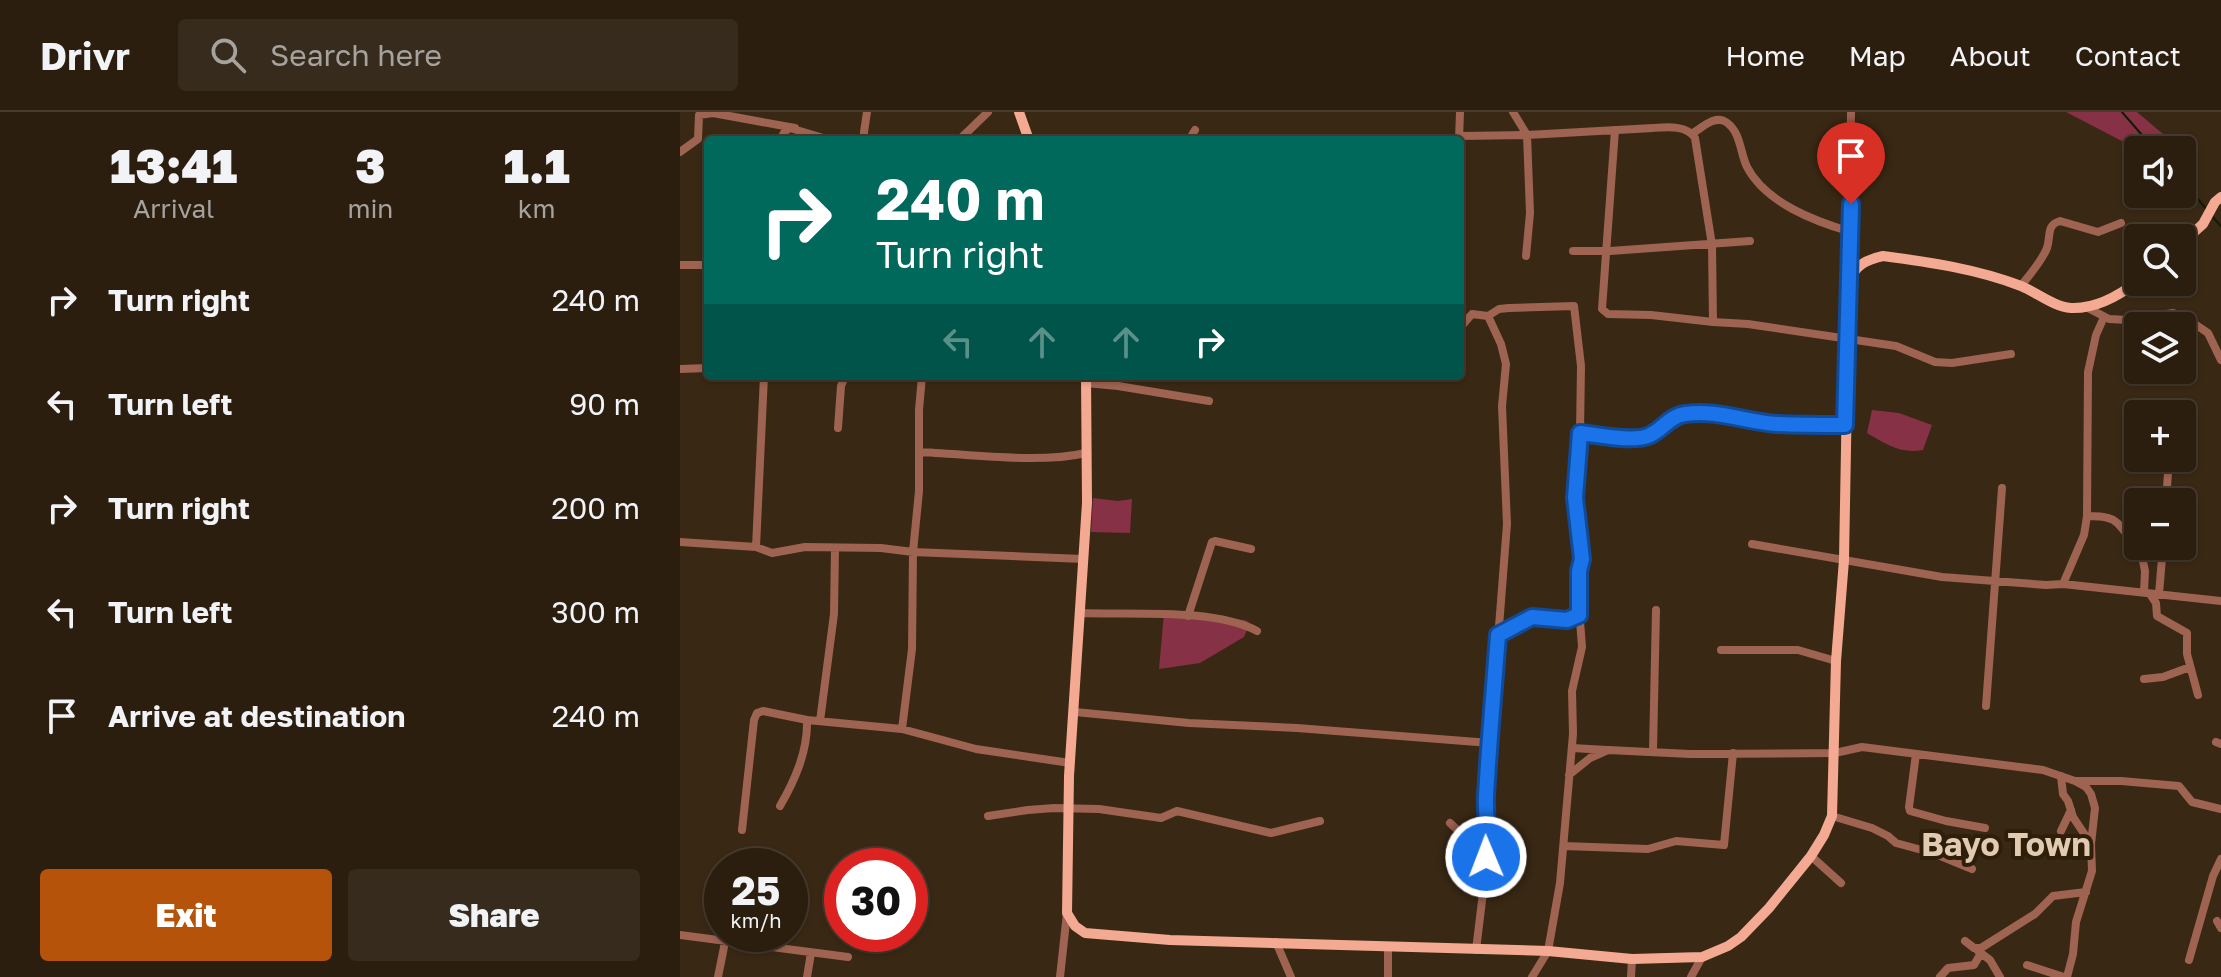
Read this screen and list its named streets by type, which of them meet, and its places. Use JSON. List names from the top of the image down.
{
  "districts": ["Bayo Town"],
  "page": {
    "header": "Drivr",
    "search": "Search here",
    "nav": [
      "Home",
      "Map",
      "About",
      "Contact"
    ],
    "eta": [
      "13:41",
      "Arrival",
      "3",
      "min",
      "1.1",
      "km"
    ],
    "map_buttons": ["+", "−"],
    "turn": ["240 m", "Turn right"],
    "list": [
      {
        "name": "Turn right",
        "value": "240 m"
      },
      {
        "name": "Turn left",
        "value": "90 m"
      },
      {
        "name": "Turn right",
        "value": "200 m"
      },
      {
        "name": "Turn left",
        "value": "300 m"
      },
      {
        "name": "Arrive at destination",
        "value": "240 m"
      }
    ],
    "speed": "25 km/h",
    "limit": "30",
    "buttons": ["Exit", "Share"]
  }
}
